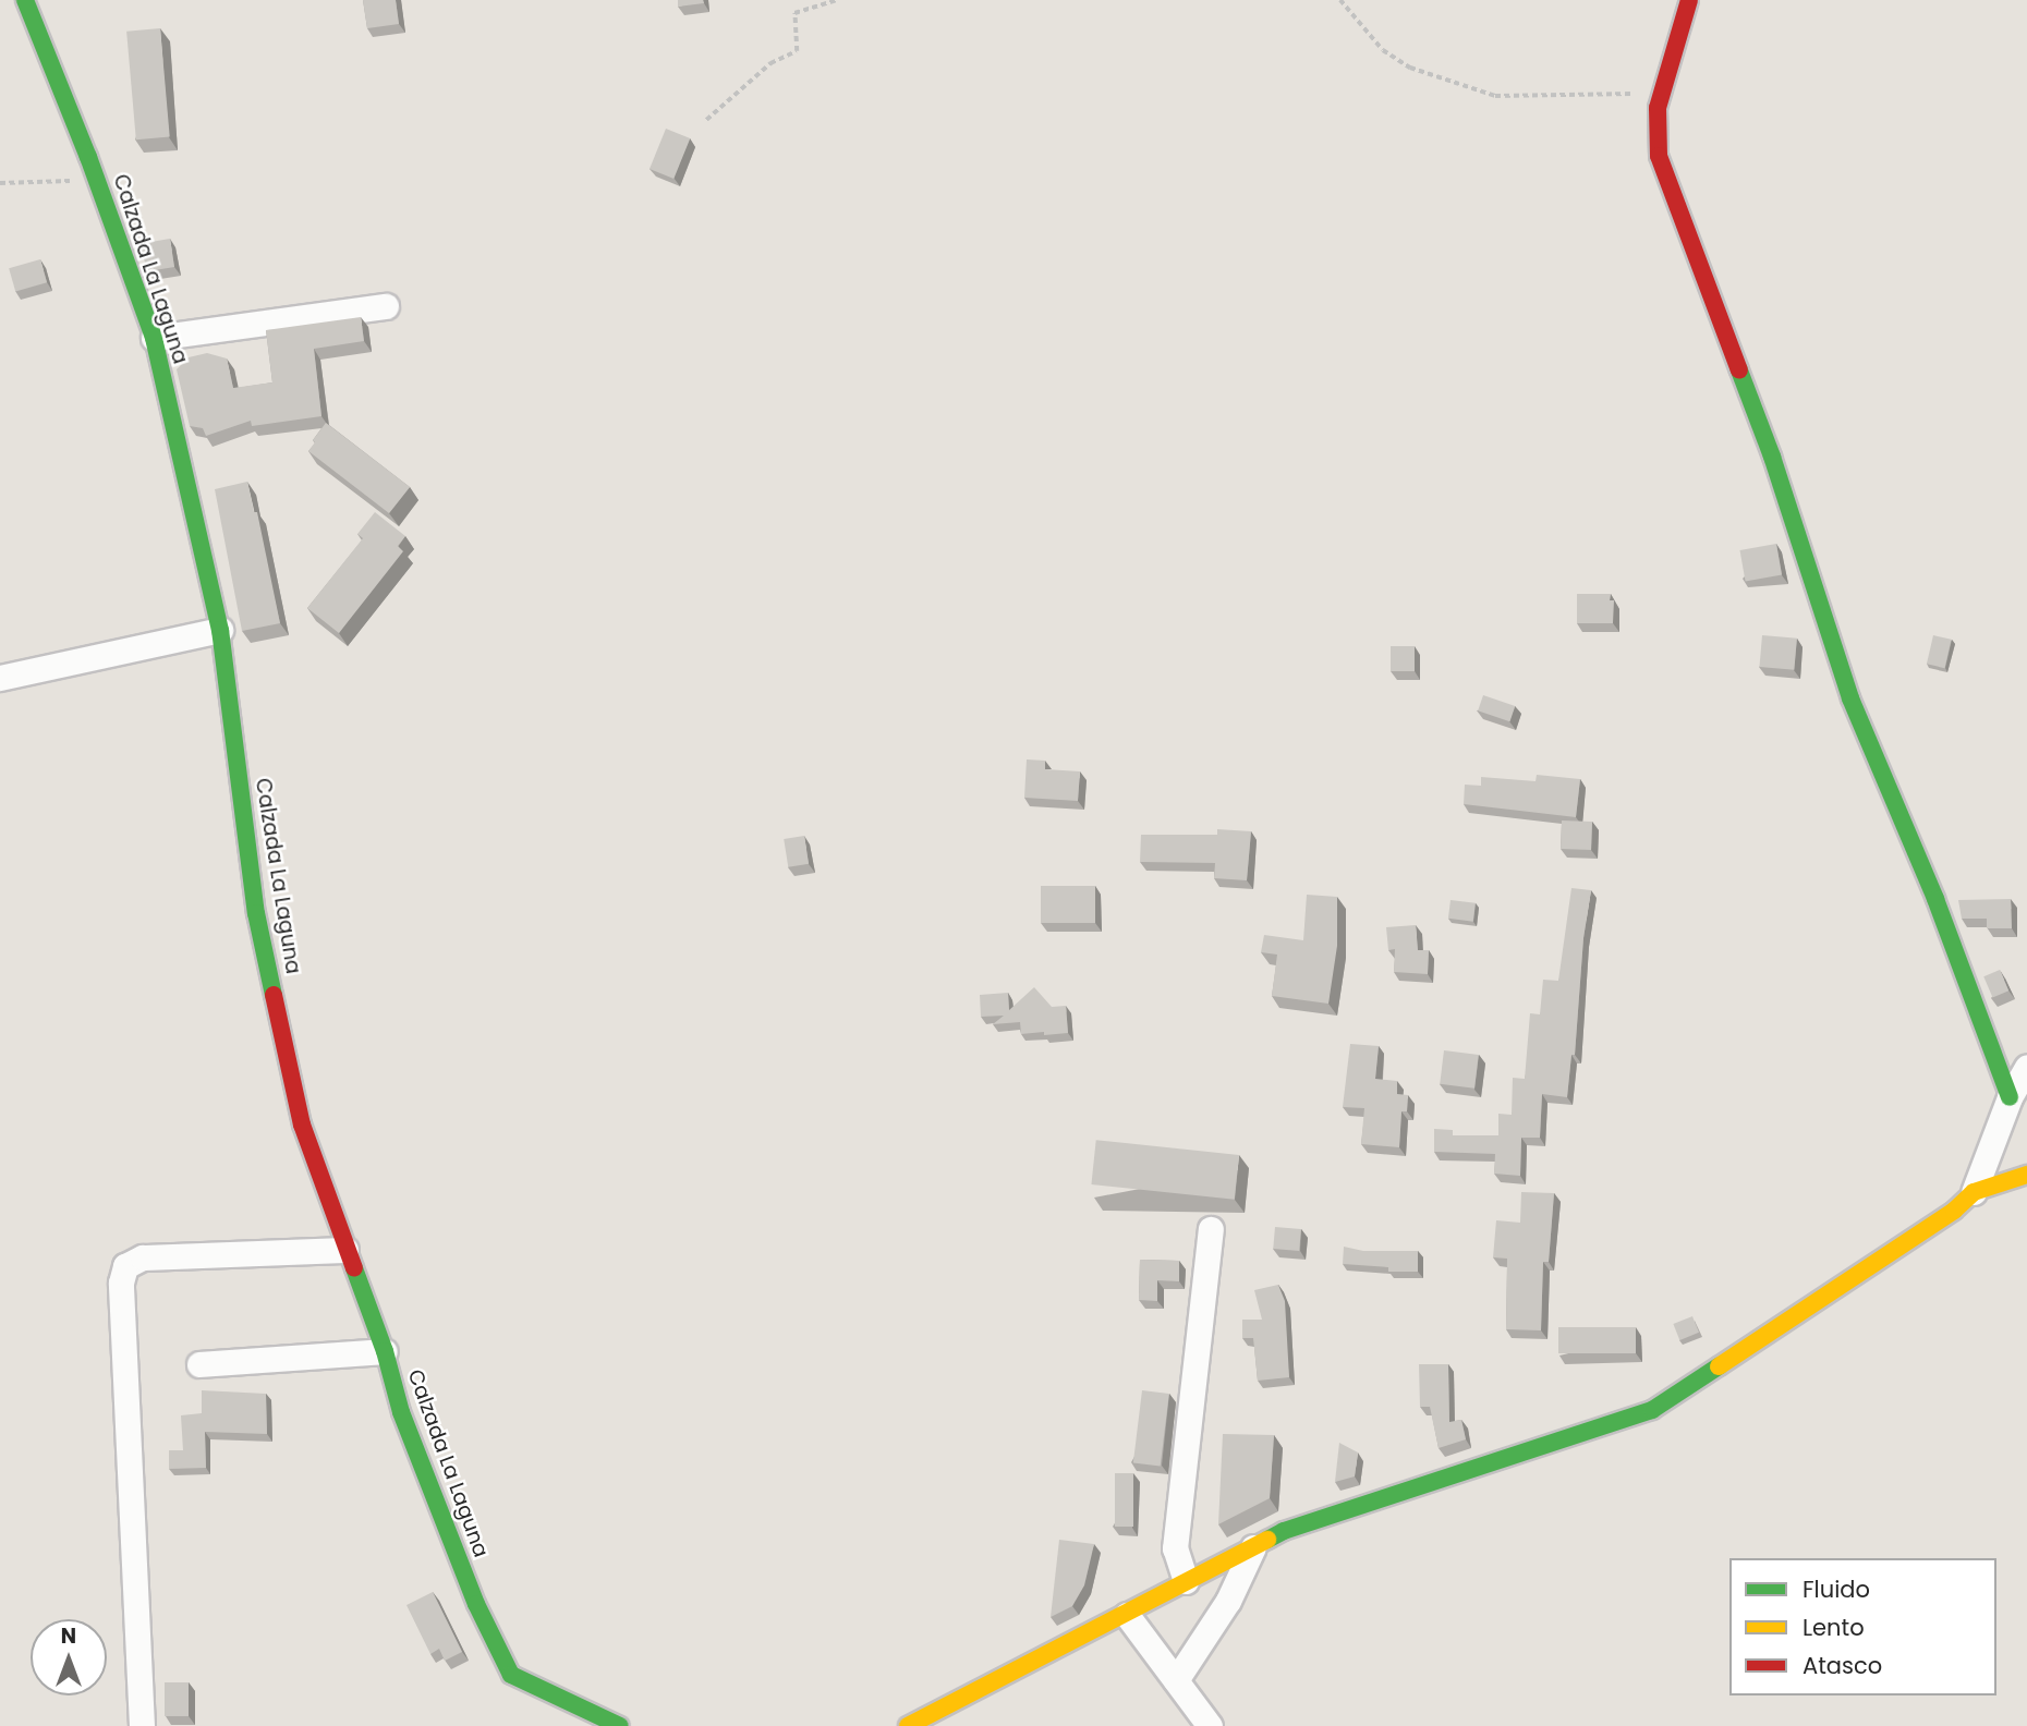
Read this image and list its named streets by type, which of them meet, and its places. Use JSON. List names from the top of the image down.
{
  "streets": {
    "street": ["Calzada La Laguna"]
  },
  "legend": ["Fluido", "Lento", "Atasco"],
  "north": "top"
}
